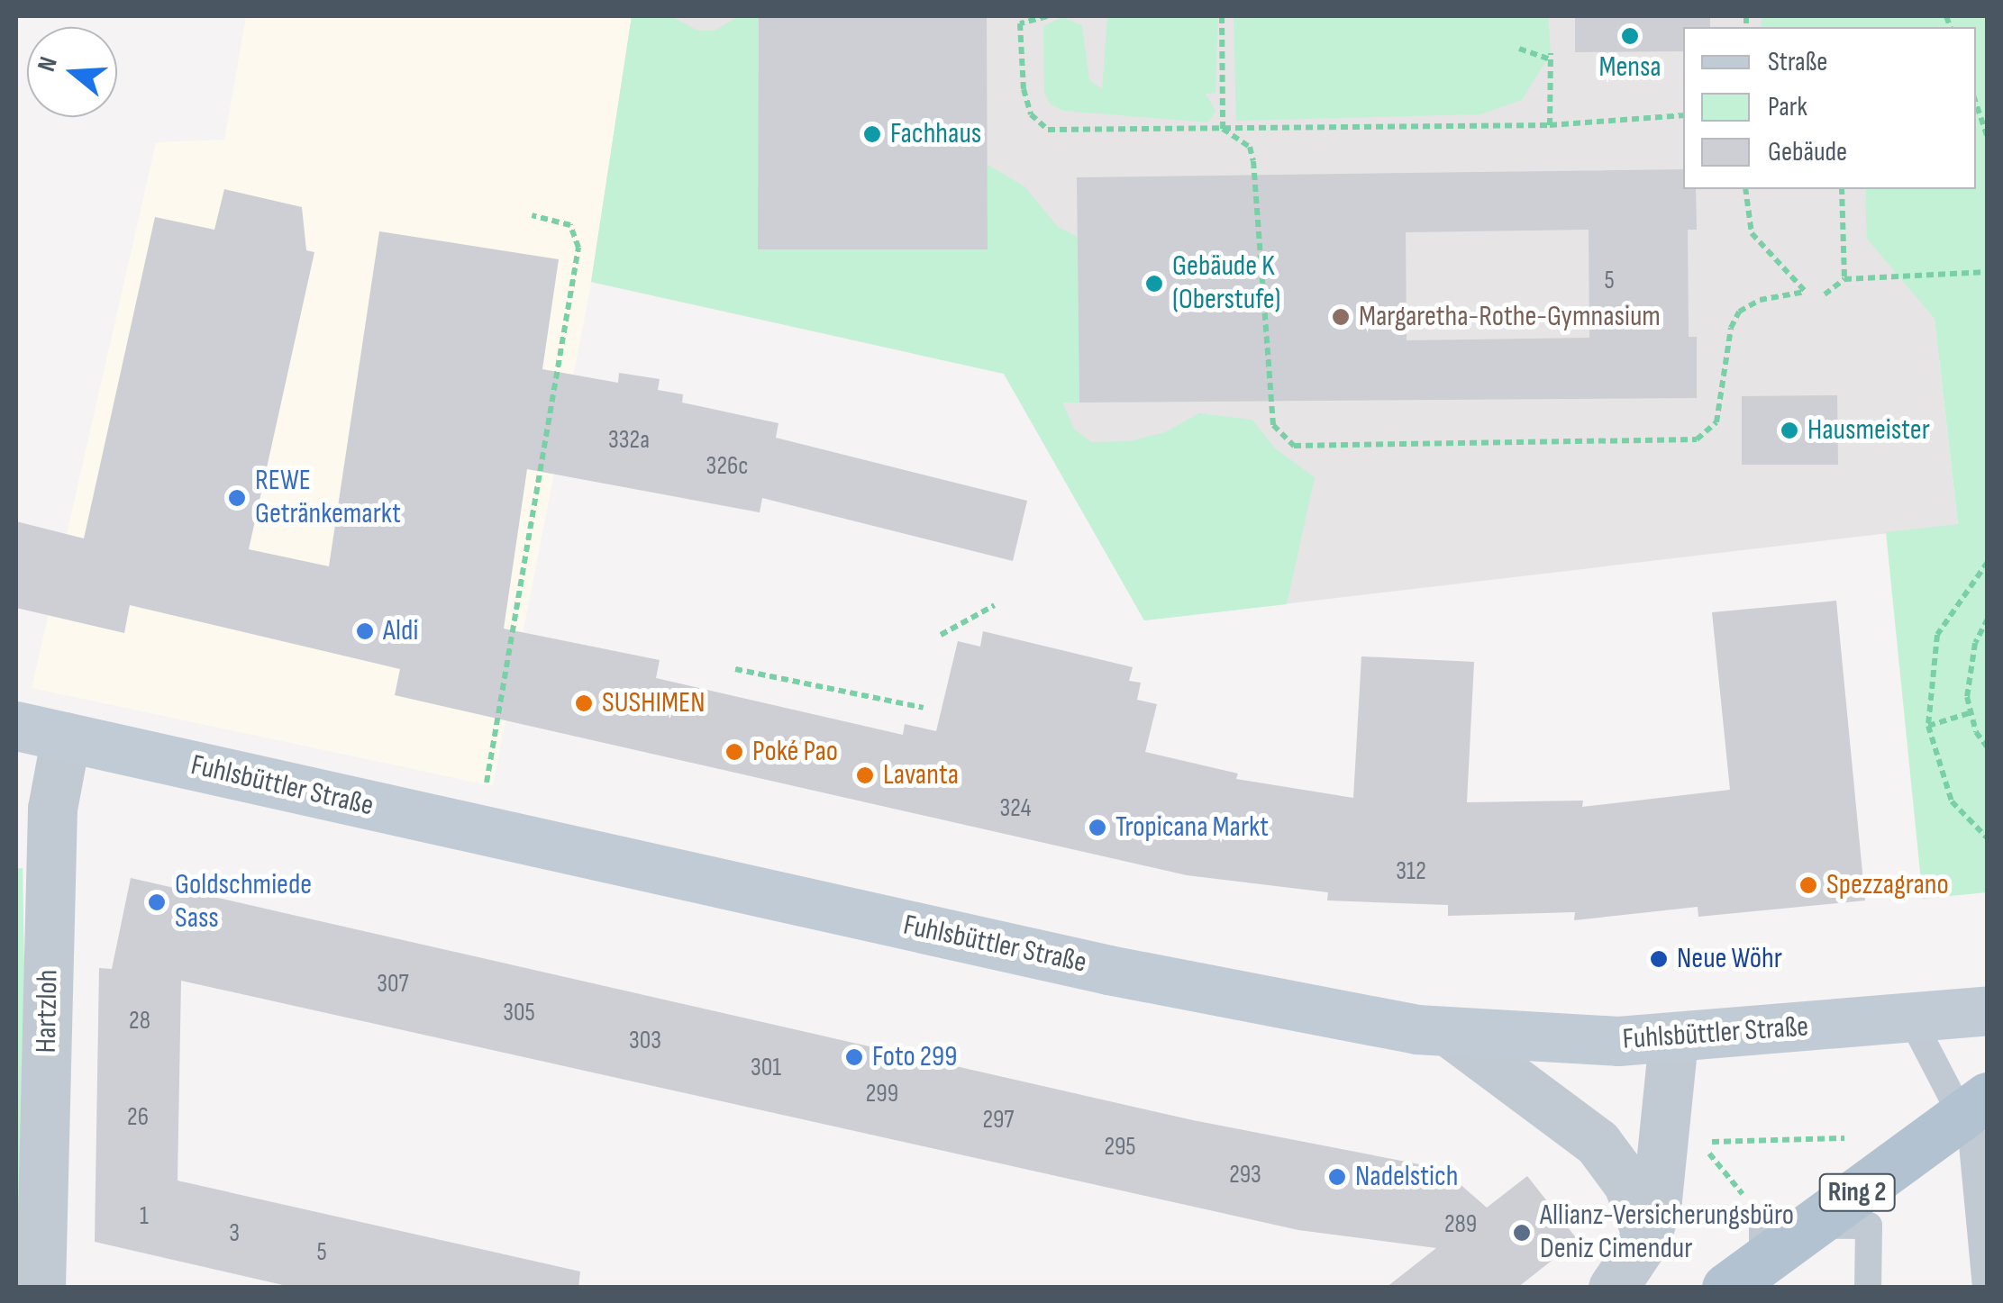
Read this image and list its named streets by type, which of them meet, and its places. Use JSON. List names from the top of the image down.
{
  "streets": {
    "main road": ["Fuhlsbüttler Straße", "Ring 2"],
    "street": ["Hartzloh"]
  },
  "crossings": [
    ["Fuhlsbüttler Straße", "Hartzloh"]
  ],
  "places": [
    "Mensa",
    "Fachhaus",
    "Gebäude K (Oberstufe)",
    "Margaretha-Rothe-Gymnasium",
    "Hausmeister",
    "REWE Getränkemarkt",
    "Aldi",
    "SUSHIMEN",
    "Poké Pao",
    "Lavanta",
    "Tropicana Markt",
    "Spezzagrano",
    "Goldschmiede Sass",
    "Neue Wöhr",
    "Foto 299",
    "Nadelstich",
    "Allianz-Versicherungsbüro Deniz Cimendur"
  ],
  "house_numbers": [
    "5",
    "332a",
    "326c",
    "324",
    "312",
    "307",
    "305",
    "28",
    "303",
    "301",
    "299",
    "26",
    "297",
    "295",
    "293",
    "1",
    "289",
    "3",
    "5"
  ],
  "legend": ["Straße", "Park", "Gebäude"],
  "north": "left"
}
